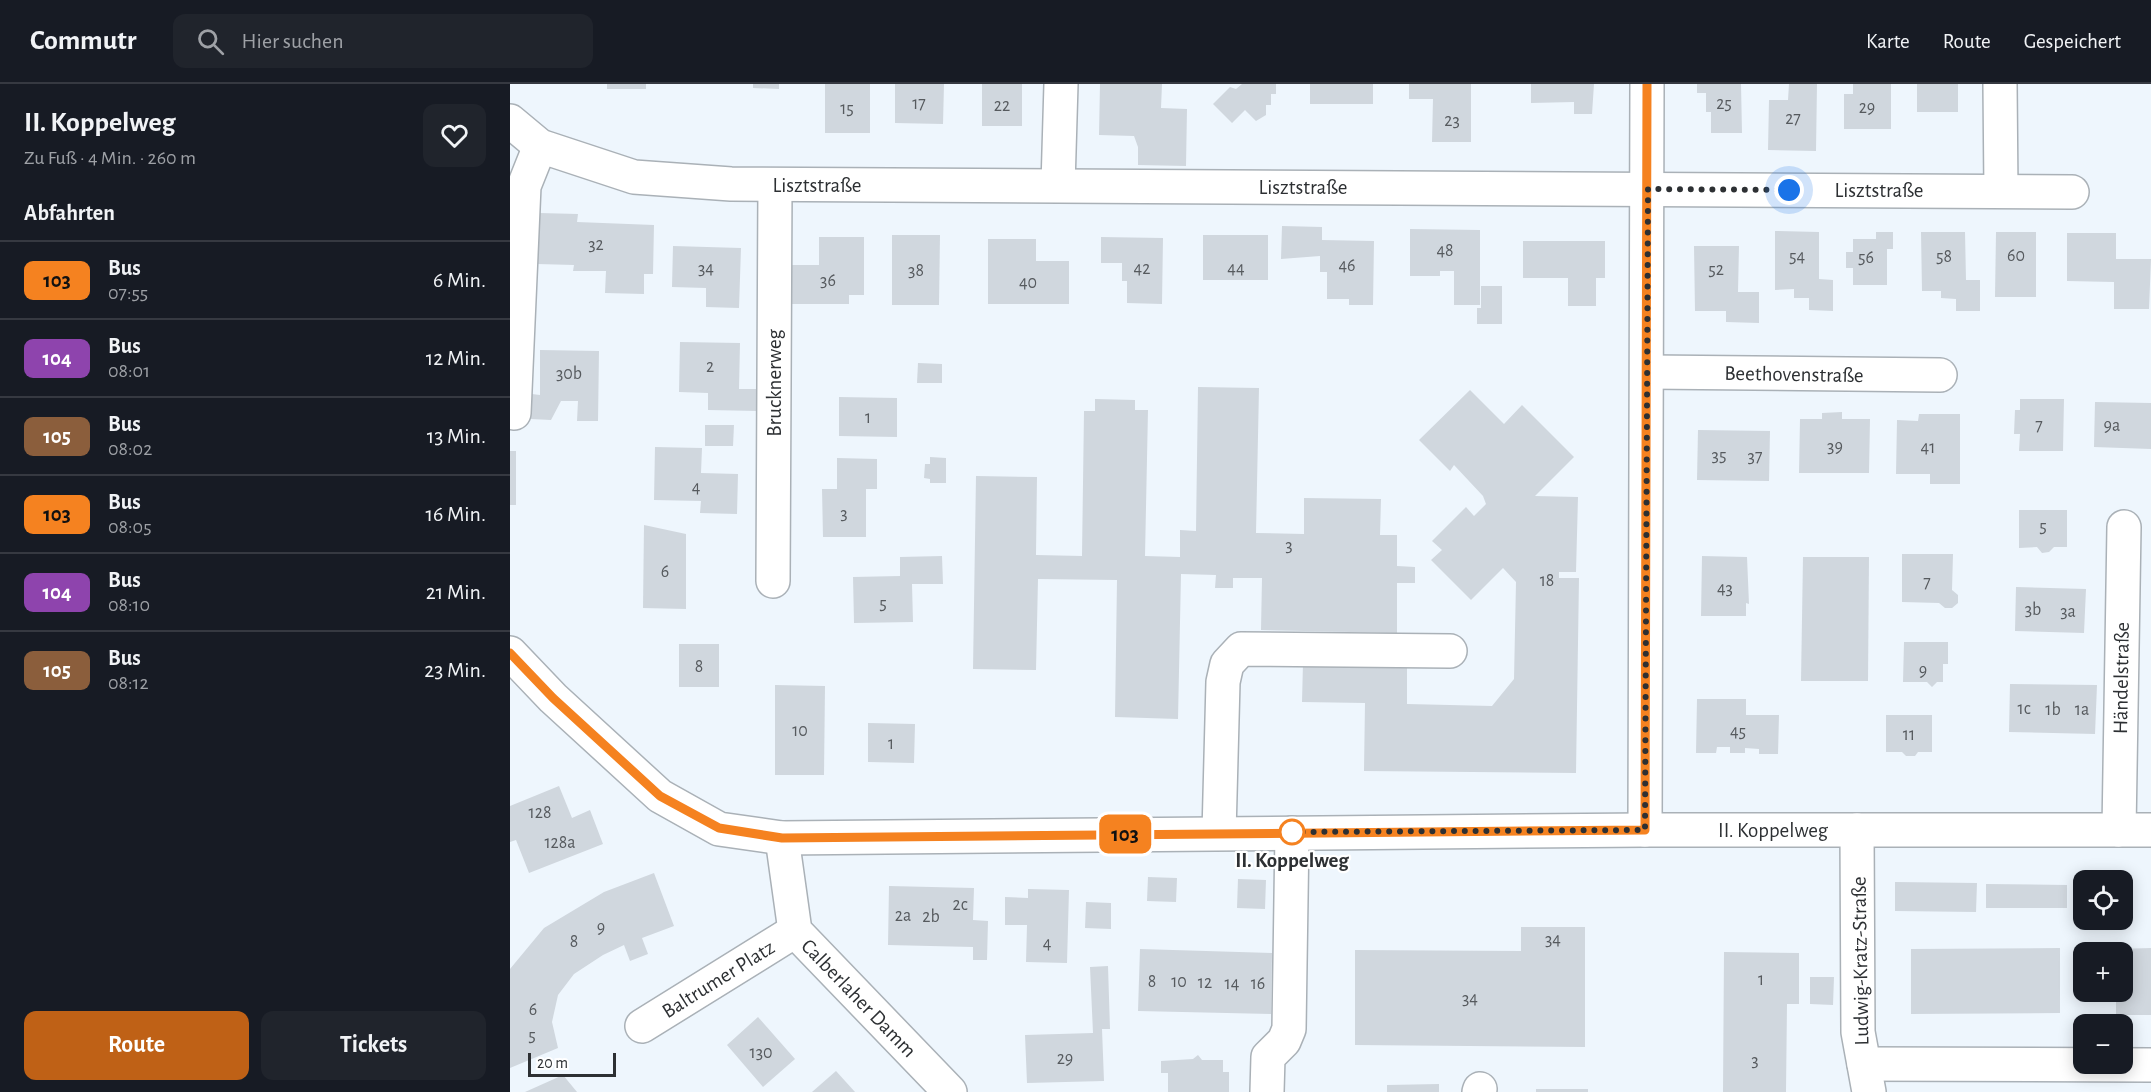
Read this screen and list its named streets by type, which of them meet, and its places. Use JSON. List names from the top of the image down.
{
  "streets": {
    "street": [
      "Lisztstraße",
      "Beethovenstraße",
      "Brucknerweg",
      "Händelstraße",
      "II. Koppelweg",
      "Ludwig-Kratz-Straße",
      "Baltrumer Platz",
      "Calberlaher Damm"
    ]
  },
  "crossings": [
    ["Lisztstraße", "Brucknerweg"],
    ["Händelstraße", "II. Koppelweg"],
    ["II. Koppelweg", "Ludwig-Kratz-Straße"],
    ["II. Koppelweg", "Calberlaher Damm"],
    ["Baltrumer Platz", "Calberlaher Damm"]
  ],
  "places": ["II. Koppelweg"],
  "lines": ["bus line 103"],
  "house_numbers": [
    "17",
    "25",
    "22",
    "29",
    "15",
    "27",
    "23",
    "32",
    "48",
    "60",
    "54",
    "58",
    "56",
    "46",
    "34",
    "42",
    "44",
    "52",
    "38",
    "36",
    "40",
    "2",
    "30b",
    "1",
    "7",
    "9a",
    "39",
    "41",
    "35",
    "37",
    "4",
    "3",
    "5",
    "3",
    "6",
    "18",
    "7",
    "43",
    "5",
    "3b",
    "3a",
    "8",
    "9",
    "1c",
    "1b",
    "1a",
    "10",
    "45",
    "11",
    "1",
    "128",
    "128a",
    "2c",
    "2a",
    "2b",
    "9",
    "34",
    "8",
    "4",
    "1",
    "8",
    "10",
    "12",
    "14",
    "16",
    "34",
    "6",
    "5",
    "130",
    "29",
    "3"
  ],
  "scale_bar": "20 m",
  "page": {
    "header": "Commutr",
    "search": "Hier suchen",
    "nav": ["Karte", "Route", "Gespeichert"],
    "heading": [
      ["II. Koppelweg", "Zu Fuß · 4 Min. · 260 m"],
      "Abfahrten"
    ],
    "on_map": "103",
    "list": [
      {
        "mark": "103",
        "name": "Bus",
        "note": "07:55",
        "value": "6 Min."
      },
      {
        "mark": "104",
        "name": "Bus",
        "note": "08:01",
        "value": "12 Min."
      },
      {
        "mark": "105",
        "name": "Bus",
        "note": "08:02",
        "value": "13 Min."
      },
      {
        "mark": "103",
        "name": "Bus",
        "note": "08:05",
        "value": "16 Min."
      },
      {
        "mark": "104",
        "name": "Bus",
        "note": "08:10",
        "value": "21 Min."
      },
      {
        "mark": "105",
        "name": "Bus",
        "note": "08:12",
        "value": "23 Min."
      }
    ],
    "map_buttons": ["+", "−"],
    "buttons": ["Route", "Tickets"],
    "scale": "20 m"
  }
}
